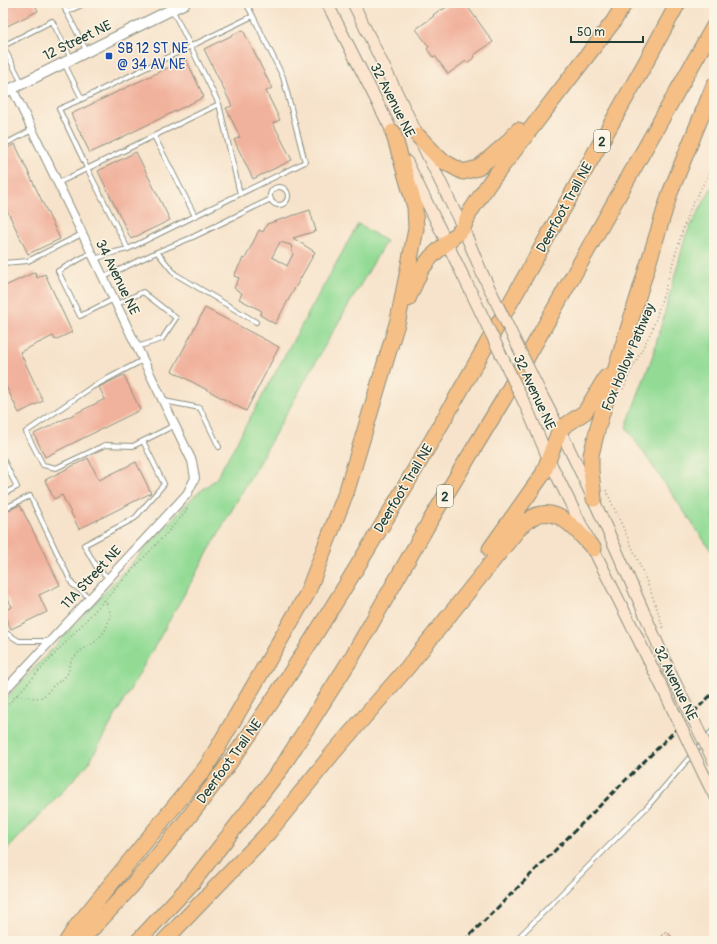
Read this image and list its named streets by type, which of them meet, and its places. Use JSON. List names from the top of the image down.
{
  "streets": {
    "highway": ["2", "Deerfoot Trail NE"],
    "main road": ["32 Avenue NE"],
    "street": ["12 Street NE", "34 Avenue NE", "11A Street NE"],
    "path": ["Fox Hollow Pathway"]
  },
  "crossings": [
    ["12 Street NE", "34 Avenue NE"],
    ["34 Avenue NE", "11A Street NE"]
  ],
  "places": {
    "transit": ["SB 12 ST NE @ 34 AV NE"]
  },
  "scale_bar": "50 m"
}
